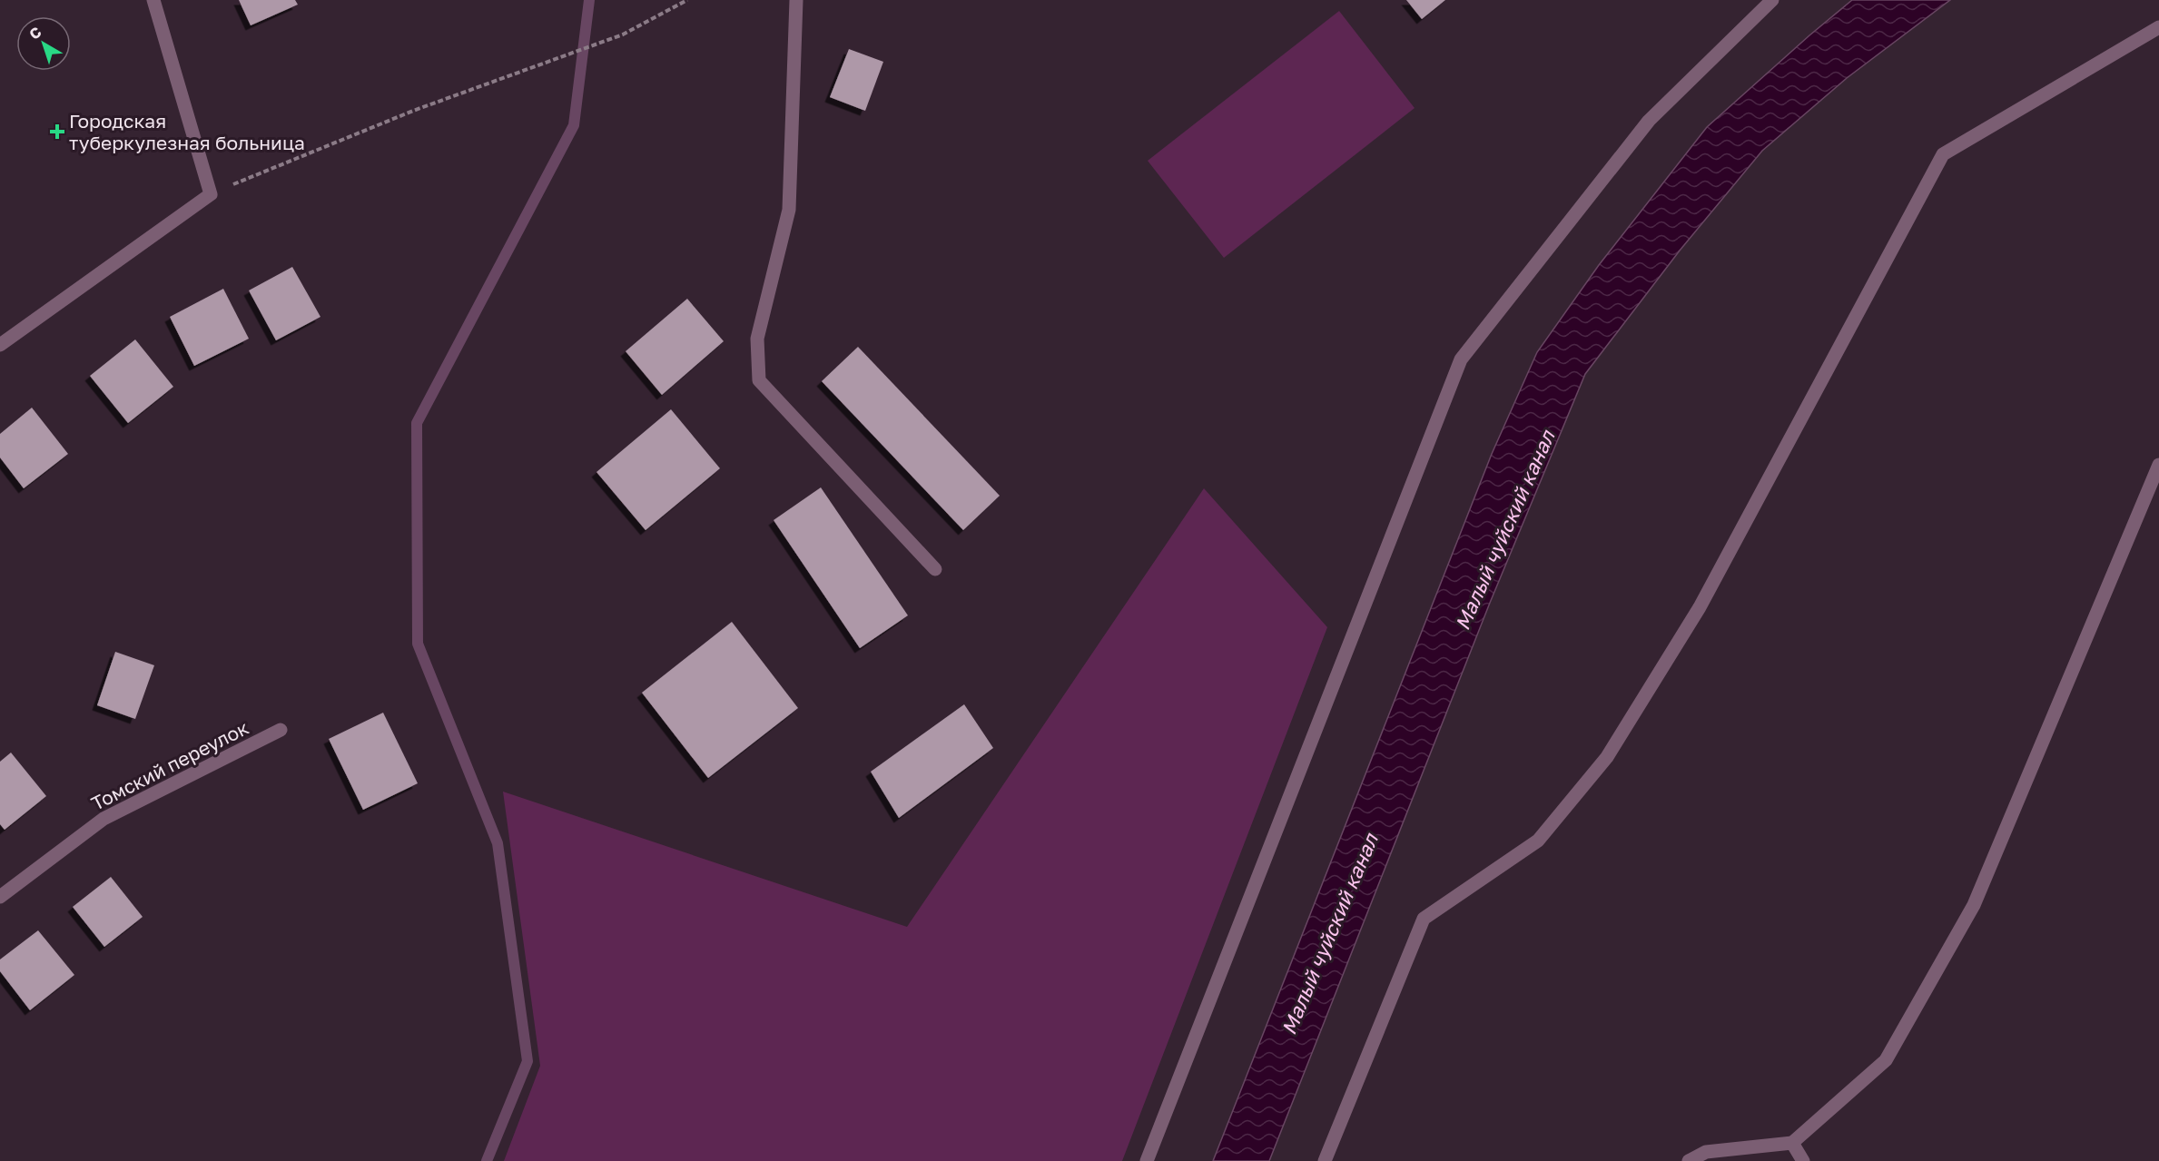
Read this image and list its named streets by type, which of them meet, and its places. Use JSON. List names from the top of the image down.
{
  "streets": {
    "street": ["Томский переулок"]
  },
  "water": ["Малый чуйский канал"],
  "places": {
    "health": ["Городская туберкулезная больница"]
  },
  "north": "top left"
}
